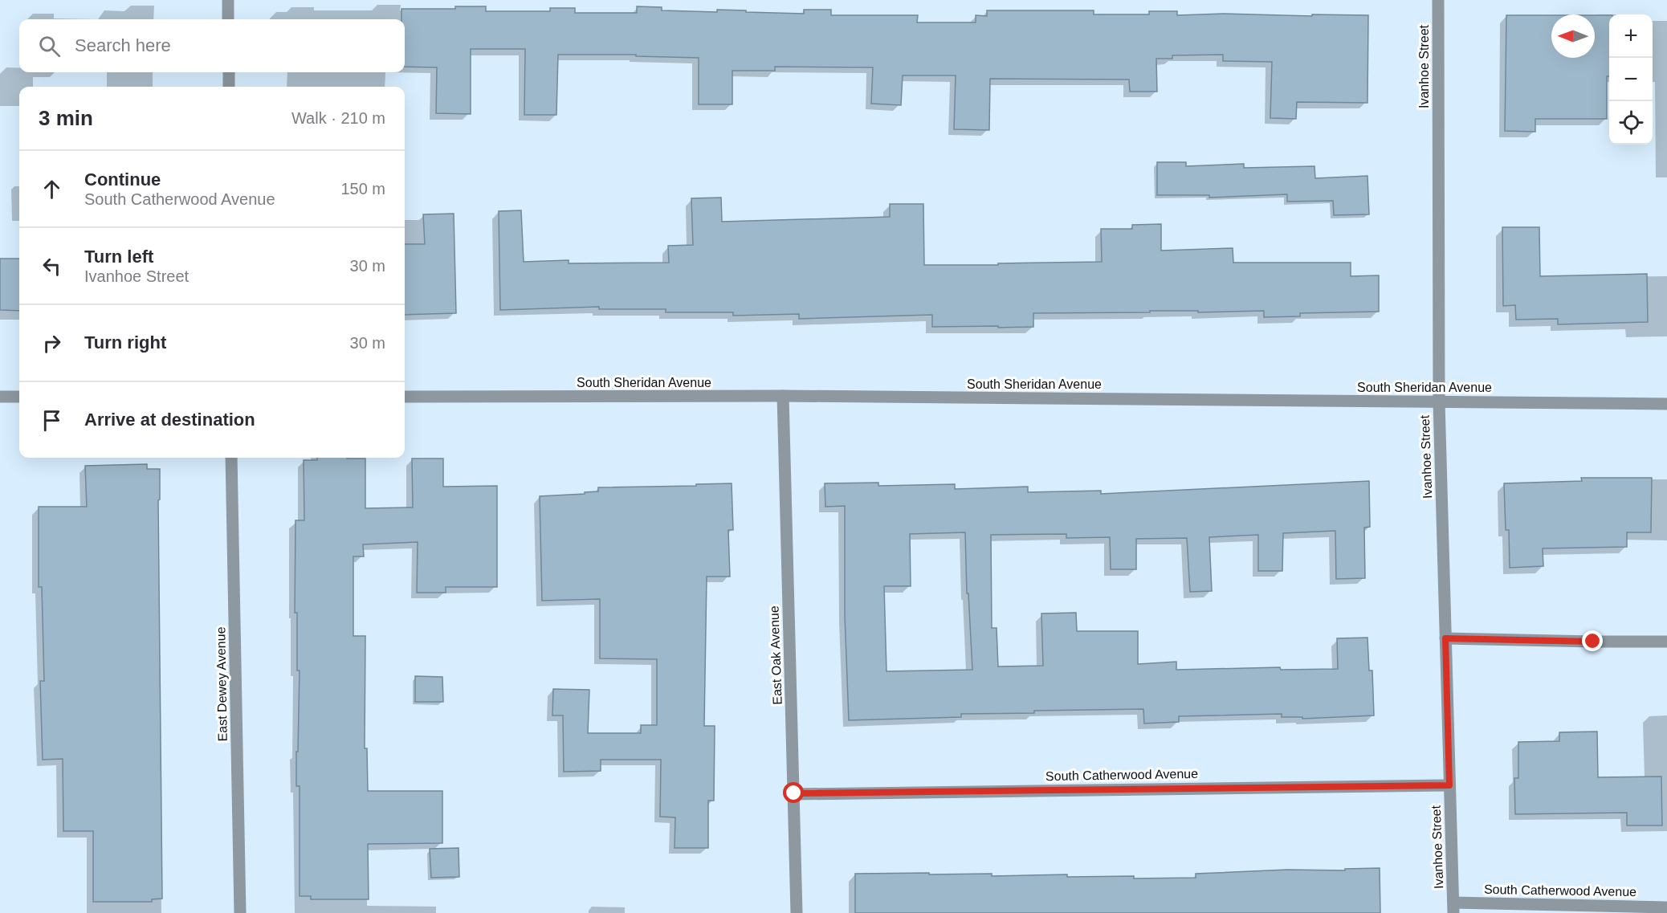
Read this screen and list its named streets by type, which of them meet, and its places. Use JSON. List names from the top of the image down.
{
  "streets": {
    "street": [
      "Ivanhoe Street",
      "South Sheridan Avenue",
      "East Oak Avenue",
      "East Dewey Avenue",
      "South Catherwood Avenue"
    ]
  },
  "crossings": [
    ["Ivanhoe Street", "South Sheridan Avenue"],
    ["Ivanhoe Street", "South Catherwood Avenue"],
    ["South Sheridan Avenue", "East Oak Avenue"],
    ["East Oak Avenue", "South Catherwood Avenue"]
  ],
  "north": "left",
  "page": {
    "map_buttons": ["+", "−"],
    "search": "Search here",
    "heading": ["3 min", "Walk · 210 m"],
    "list": [
      ["Continue", "South Catherwood Avenue", "150 m"],
      ["Turn left", "Ivanhoe Street", "30 m"],
      ["Turn right", "30 m"],
      "Arrive at destination"
    ]
  }
}
